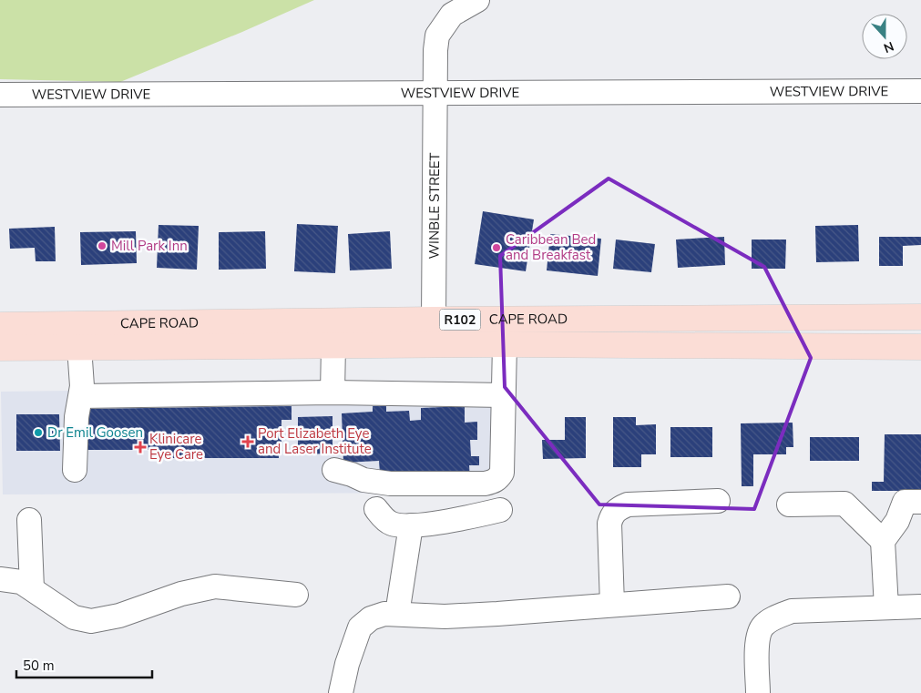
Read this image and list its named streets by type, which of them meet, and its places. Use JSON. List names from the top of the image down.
{
  "streets": {
    "main road": ["CAPE ROAD", "R102"],
    "street": ["WESTVIEW DRIVE", "WINBLE STREET"]
  },
  "crossings": [
    ["WESTVIEW DRIVE", "WINBLE STREET"],
    ["WINBLE STREET", "CAPE ROAD"]
  ],
  "places": {
    "other": ["Mill Park Inn", "Caribbean Bed and Breakfast", "Dr Emil Goosen"],
    "health": ["Port Elizabeth Eye and Laser Institute", "Klinicare Eye Care"]
  },
  "scale_bar": "50 m",
  "north": "bottom"
}
